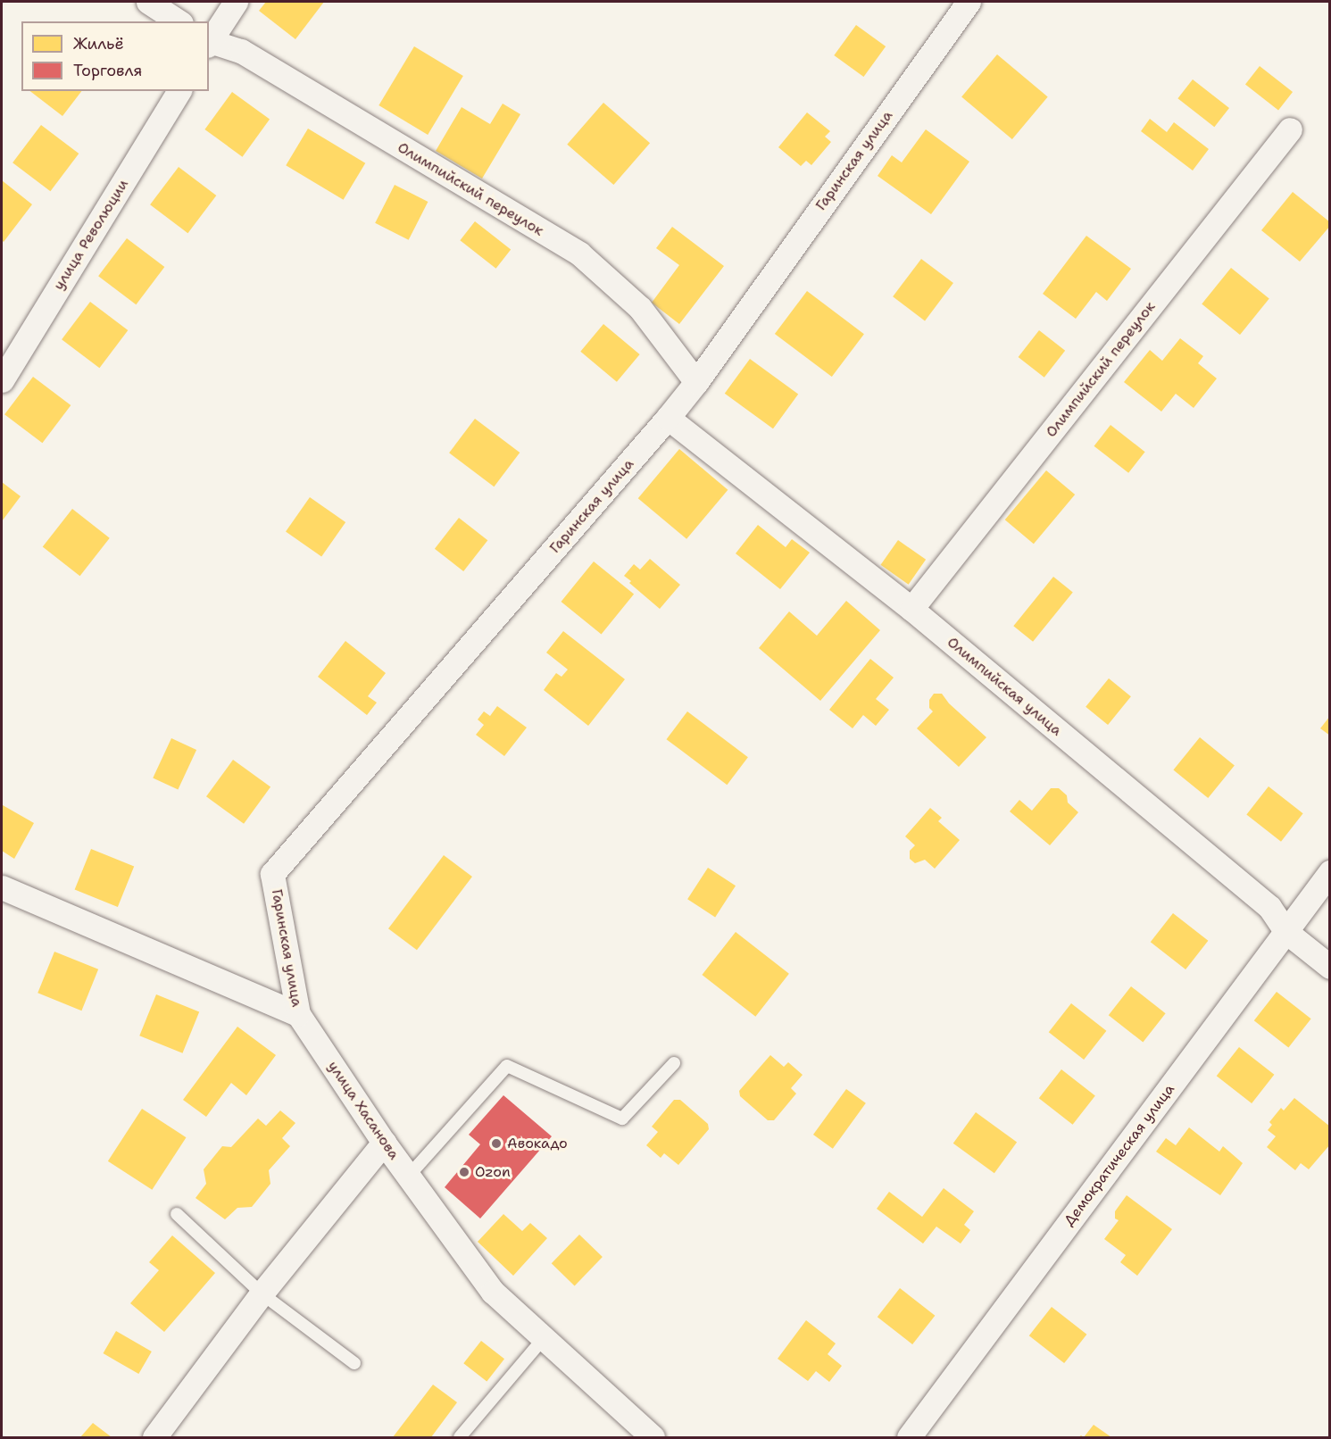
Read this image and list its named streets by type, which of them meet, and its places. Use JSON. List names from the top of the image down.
{
  "streets": {
    "street": [
      "Гаринская улица",
      "Олимпийский переулок",
      "улица Революции",
      "Олимпийская улица",
      "улица Хасанова",
      "Демократическая улица"
    ]
  },
  "crossings": [
    ["Гаринская улица", "Олимпийский переулок"],
    ["Гаринская улица", "Олимпийская улица"],
    ["Гаринская улица", "улица Хасанова"],
    ["Олимпийский переулок", "Олимпийская улица"],
    ["Олимпийская улица", "Демократическая улица"]
  ],
  "places": ["Авокадо", "Ozon"],
  "legend": ["Жильё", "Торговля"]
}
